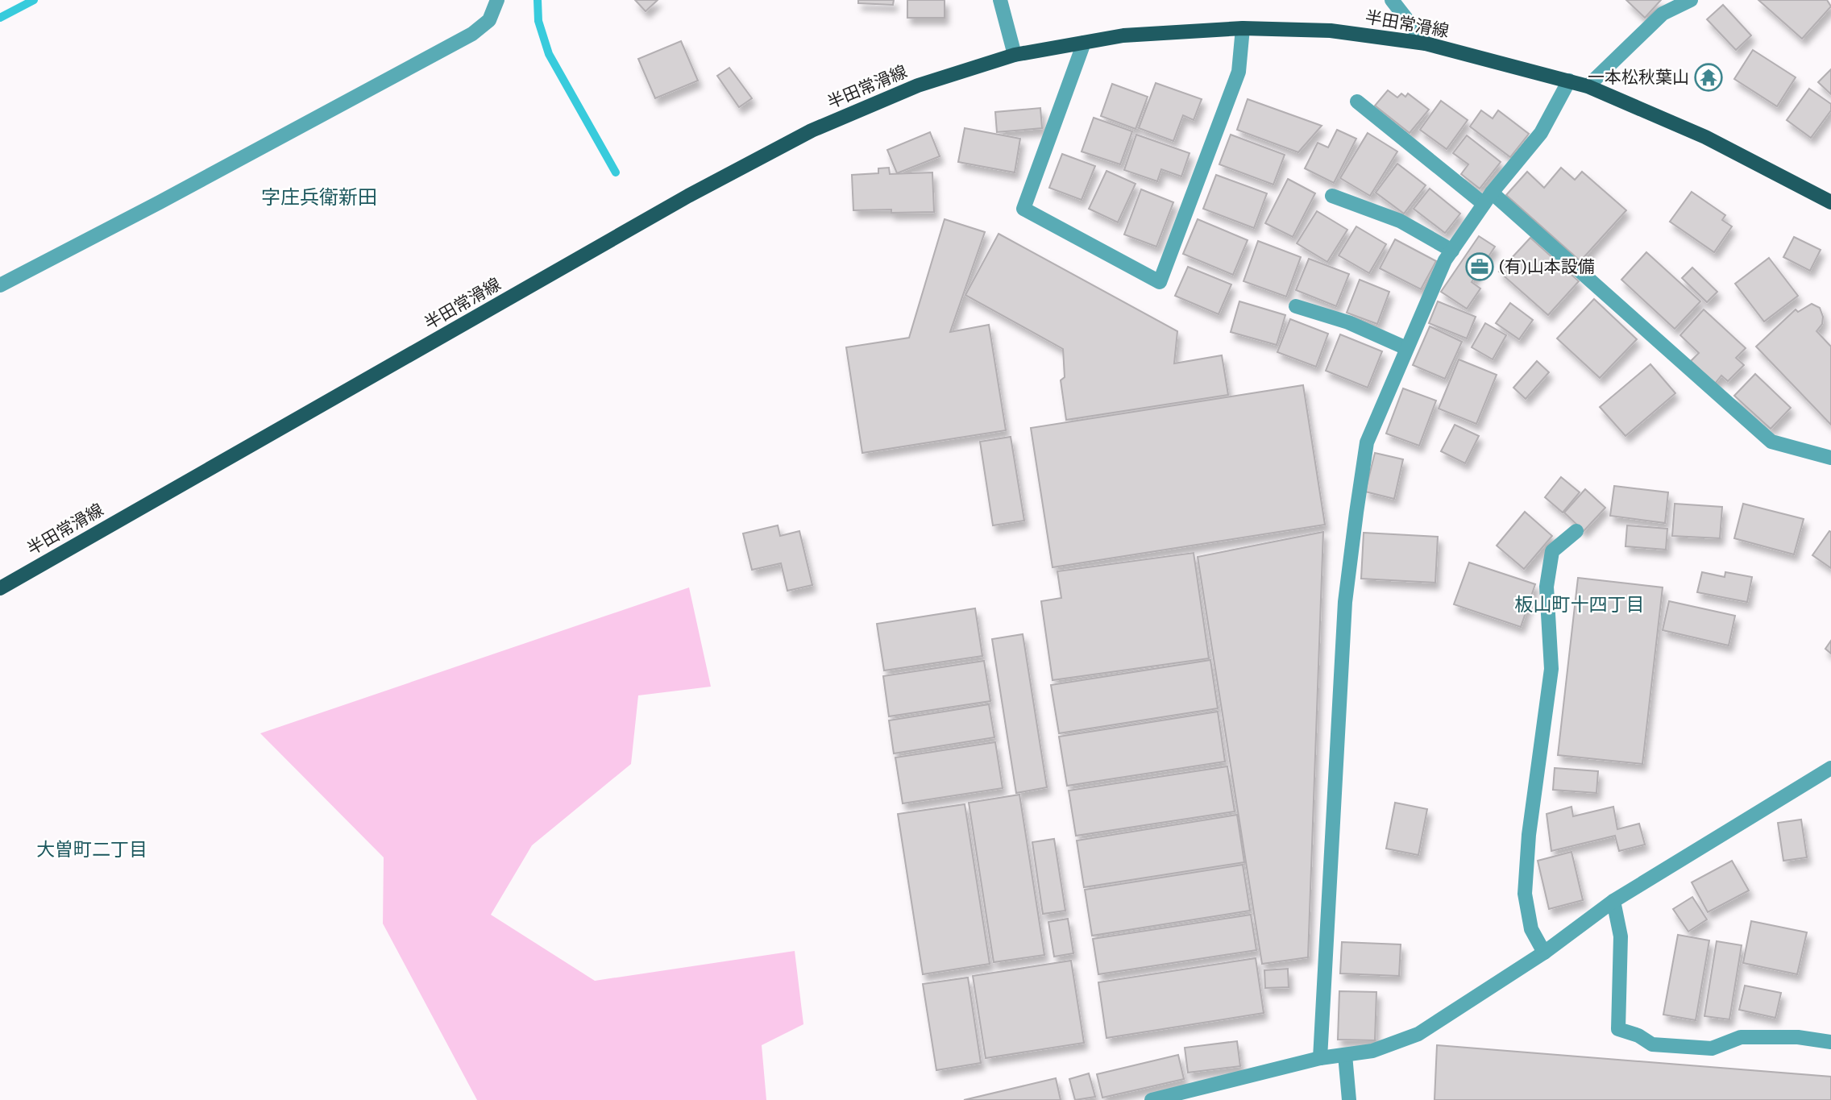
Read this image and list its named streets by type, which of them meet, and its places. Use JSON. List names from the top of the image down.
{
  "streets": {
    "main road": ["半田常滑線"]
  },
  "districts": ["字庄兵衛新田", "板山町十四丁目", "大曽町二丁目"],
  "places": {
    "temple": ["一本松秋葉山"],
    "office": ["(有)山本設備"]
  }
}
